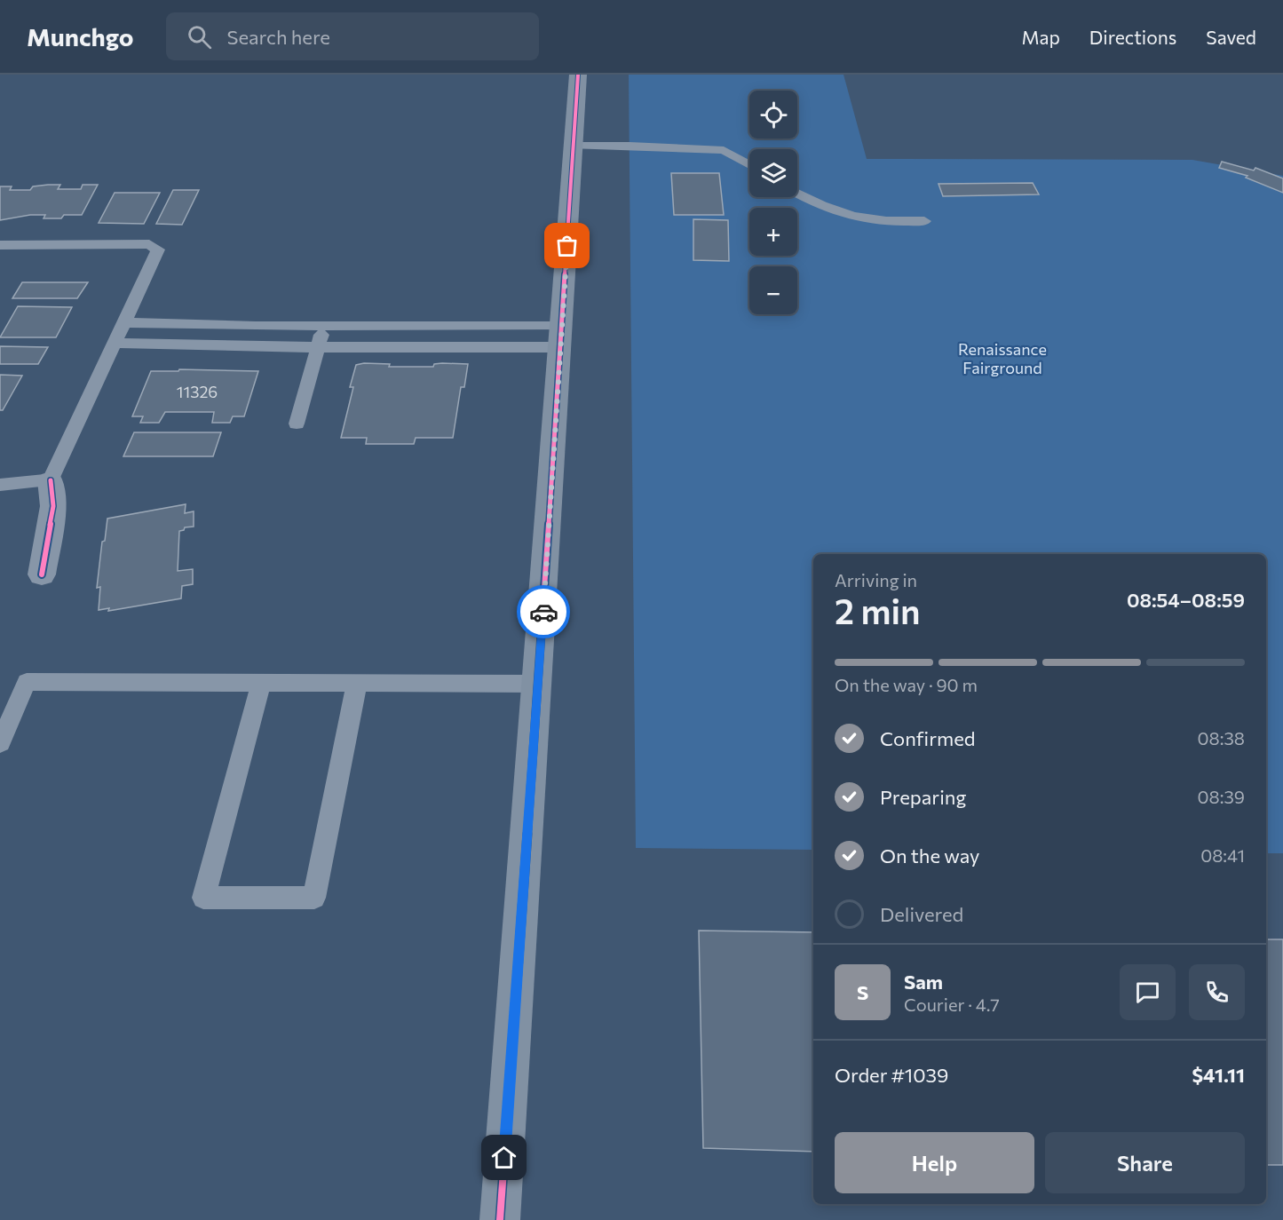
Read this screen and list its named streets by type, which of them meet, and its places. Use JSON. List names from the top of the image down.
{
  "parks": ["Renaissance Fairground"],
  "house_numbers": ["11326"],
  "page": {
    "header": "Munchgo",
    "search": "Search here",
    "nav": ["Map", "Directions", "Saved"],
    "map_buttons": ["+", "−"],
    "heading": ["2 min", "Arriving in", "08:54–08:59"],
    "panel": [
      "Sam",
      "Courier · 4.7",
      "Order #1039",
      "$41.11"
    ],
    "bar": "On the way · 90 m",
    "list": [
      ["Confirmed", "08:38"],
      ["Preparing", "08:39"],
      ["On the way", "08:41"],
      "Delivered"
    ],
    "round": "S",
    "buttons": ["Help", "Share"]
  }
}
